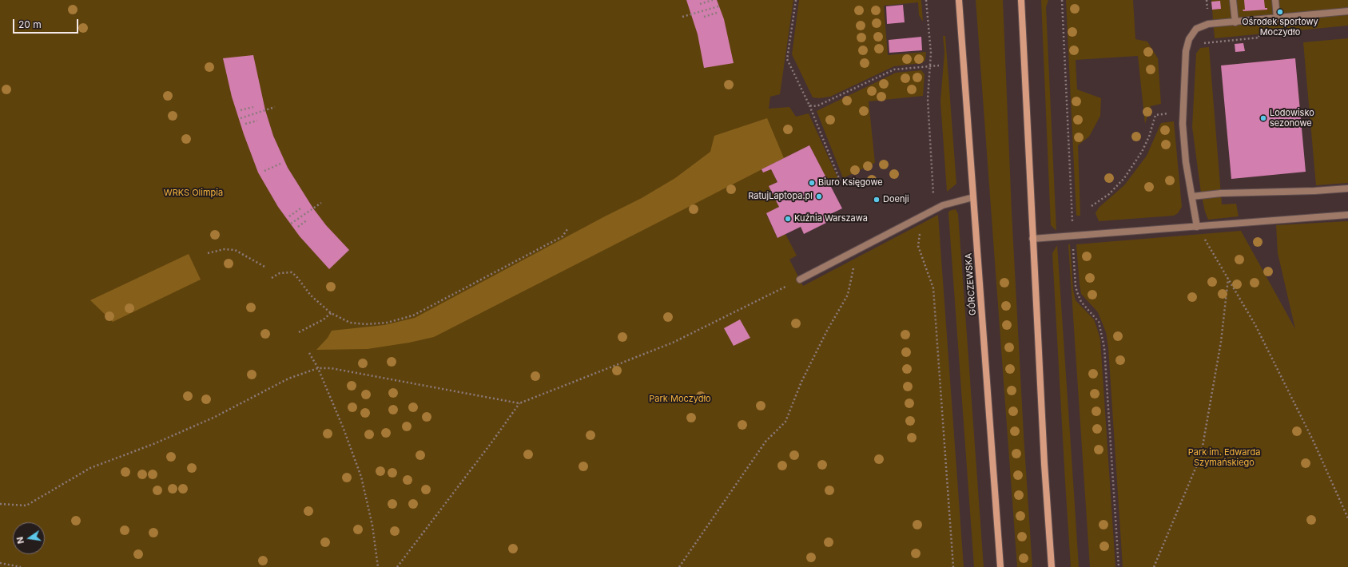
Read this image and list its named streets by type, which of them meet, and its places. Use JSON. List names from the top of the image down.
{
  "streets": {
    "main road": ["GÓRCZEWSKA"]
  },
  "parks": ["WRKS Olimpia", "Park Moczydło", "Park im. Edwarda Szymańskiego"],
  "places": [
    "Ośrodek sportowy Moczydło",
    "Lodowisko sezonowe",
    "Biuro Księgowe",
    "RatujLaptopa.pl",
    "Doenji",
    "Kuźnia Warszawa"
  ],
  "scale_bar": "20 m",
  "north": "left"
}
